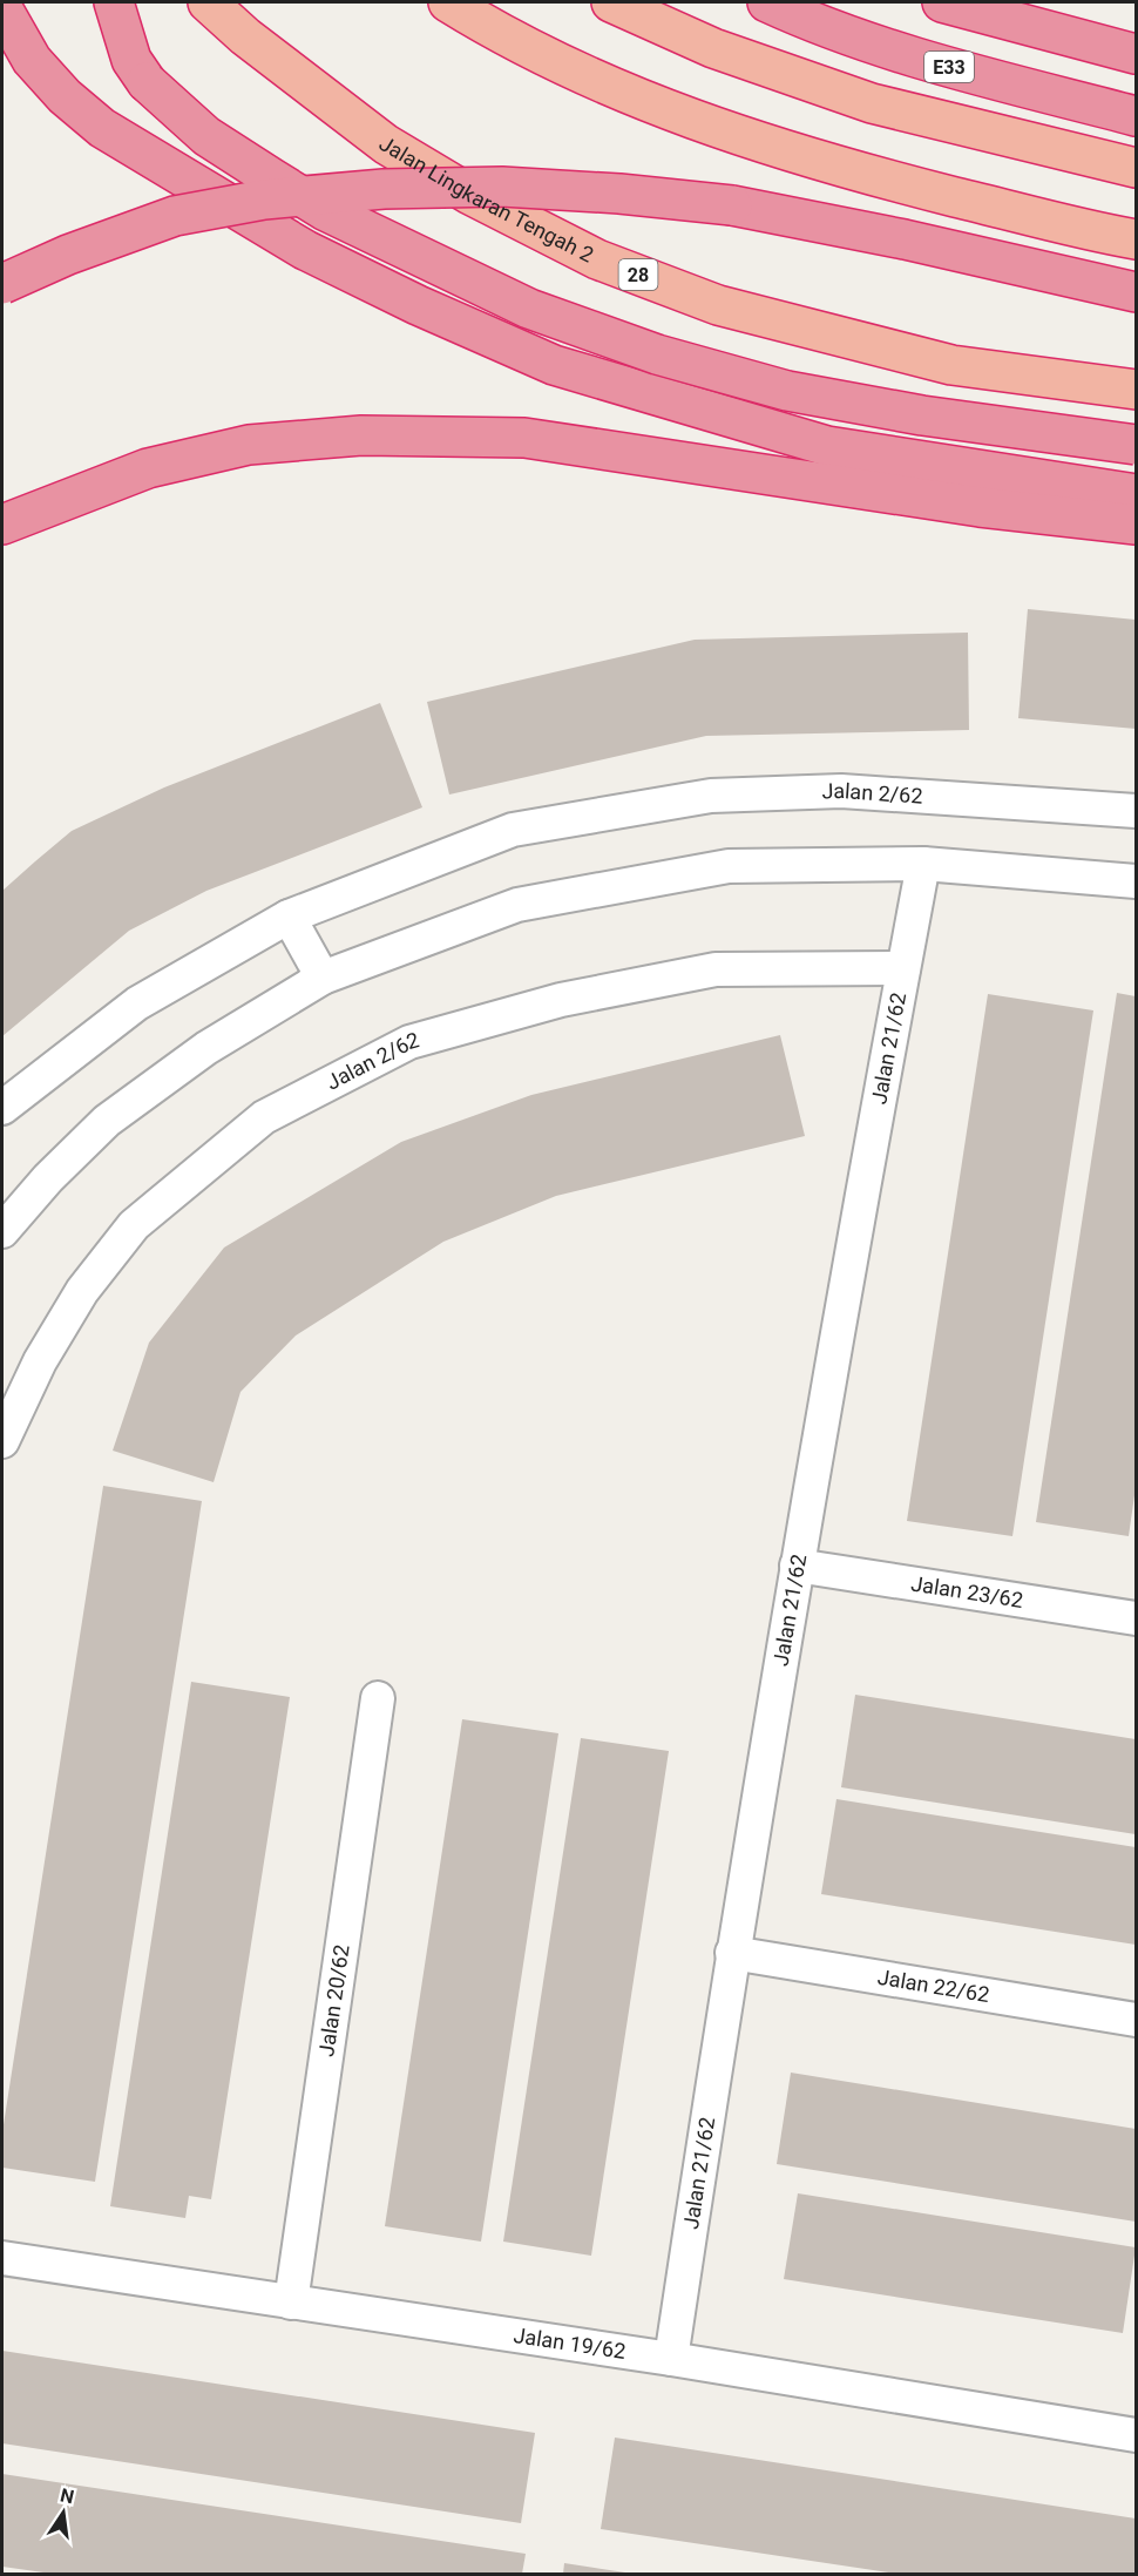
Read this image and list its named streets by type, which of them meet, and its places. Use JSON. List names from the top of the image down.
{
  "streets": {
    "highway": ["E33", "Jalan Lingkaran Tengah 2", "28"],
    "street": [
      "Jalan 2/62",
      "Jalan 21/62",
      "Jalan 23/62",
      "Jalan 22/62",
      "Jalan 20/62",
      "Jalan 19/62"
    ]
  },
  "crossings": [
    ["Jalan 2/62", "Jalan 21/62"],
    ["Jalan 21/62", "Jalan 23/62"],
    ["Jalan 21/62", "Jalan 22/62"],
    ["Jalan 21/62", "Jalan 19/62"],
    ["Jalan 20/62", "Jalan 19/62"]
  ],
  "north": "top"
}
